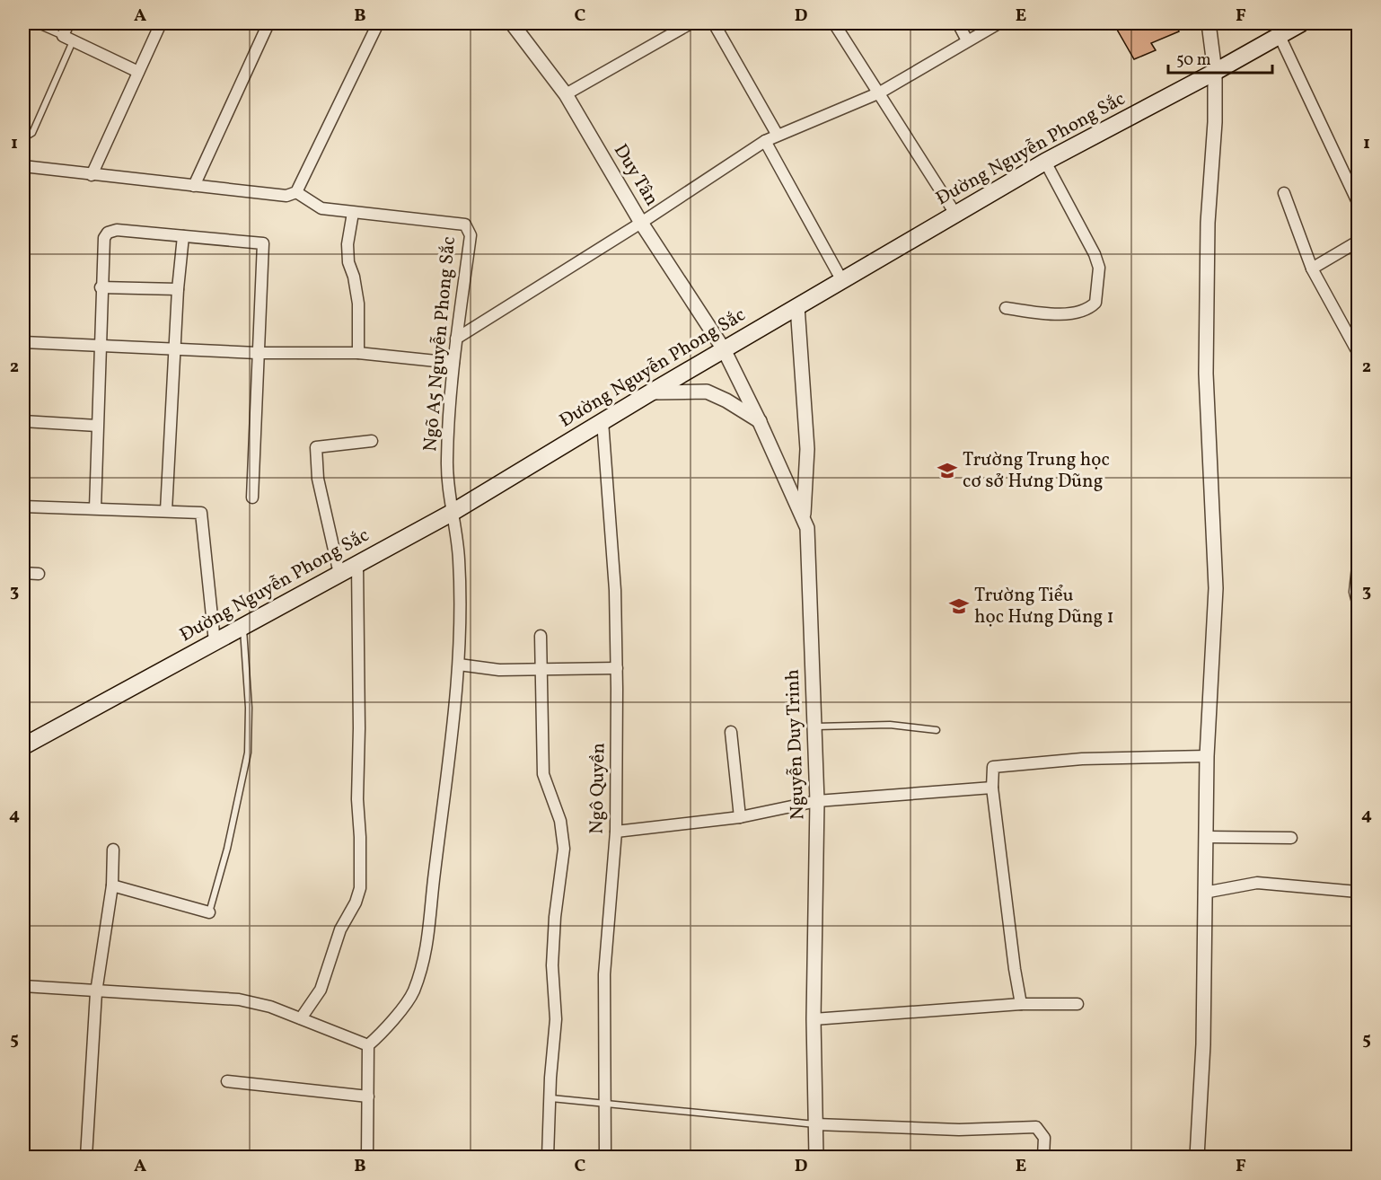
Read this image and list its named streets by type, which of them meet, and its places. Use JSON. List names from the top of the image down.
{
  "streets": {
    "main road": ["Đường Nguyễn Phong Sắc"],
    "street": [
      "Duy Tân",
      "Ngõ A5 Nguyễn Phong Sắc",
      "Nguyễn Duy Trinh",
      "Ngô Quyền"
    ]
  },
  "crossings": [
    ["Đường Nguyễn Phong Sắc", "Duy Tân"],
    ["Đường Nguyễn Phong Sắc", "Ngõ A5 Nguyễn Phong Sắc"],
    ["Đường Nguyễn Phong Sắc", "Nguyễn Duy Trinh"],
    ["Đường Nguyễn Phong Sắc", "Ngô Quyền"],
    ["Duy Tân", "Nguyễn Duy Trinh"]
  ],
  "places": {
    "school or university": ["Trường Trung học cơ sở Hưng Dũng", "Trường Tiểu học Hưng Dũng 1"]
  },
  "scale_bar": "50 m",
  "grid": {
    "columns": [
      "A",
      "B",
      "C",
      "D",
      "E",
      "F"
    ],
    "rows": [
      "1",
      "2",
      "3",
      "4",
      "5"
    ]
  }
}
